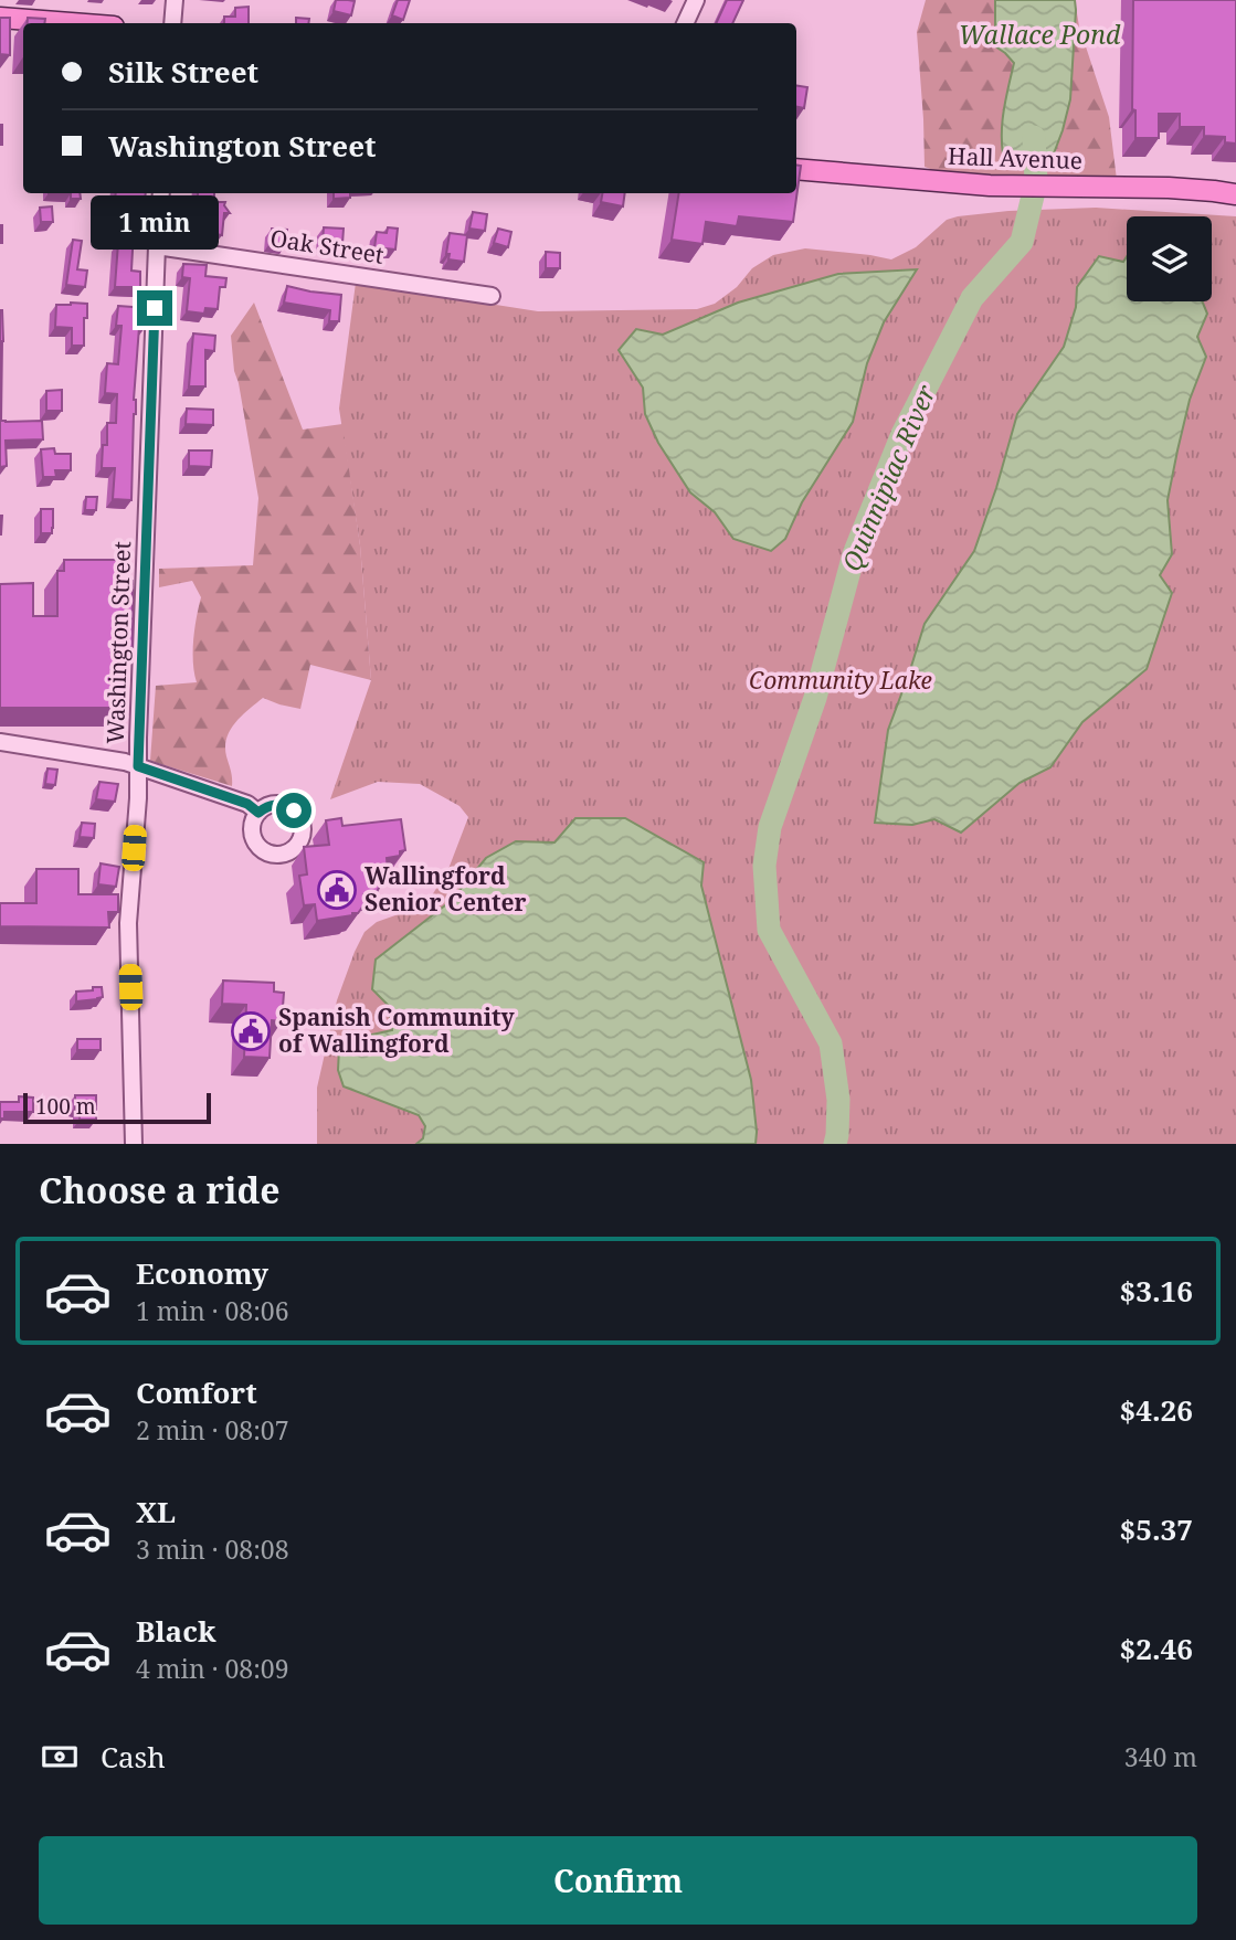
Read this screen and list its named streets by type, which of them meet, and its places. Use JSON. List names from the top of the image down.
{
  "streets": {
    "main road": ["Hall Avenue"],
    "street": ["Oak Street", "Washington Street"]
  },
  "crossings": [
    ["Oak Street", "Washington Street"]
  ],
  "water": ["Wallace Pond", "Quinnipiac River"],
  "parks": ["Community Lake"],
  "places": {
    "public building": ["Wallingford Senior Center", "Spanish Community of Wallingford"]
  },
  "scale_bar": "100 m",
  "page": {
    "banner": ["Silk Street", "Washington Street"],
    "bubble": "1 min",
    "scale": "100 m",
    "heading": "Choose a ride",
    "list": [
      {
        "name": "Economy",
        "note": "1 min · 08:06",
        "value": "$3.16"
      },
      {
        "name": "Comfort",
        "note": "2 min · 08:07",
        "value": "$4.26"
      },
      {
        "name": "XL",
        "note": "3 min · 08:08",
        "value": "$5.37"
      },
      {
        "name": "Black",
        "note": "4 min · 08:09",
        "value": "$2.46"
      }
    ],
    "pay": ["Cash", "340 m"],
    "buttons": "Confirm"
  }
}
